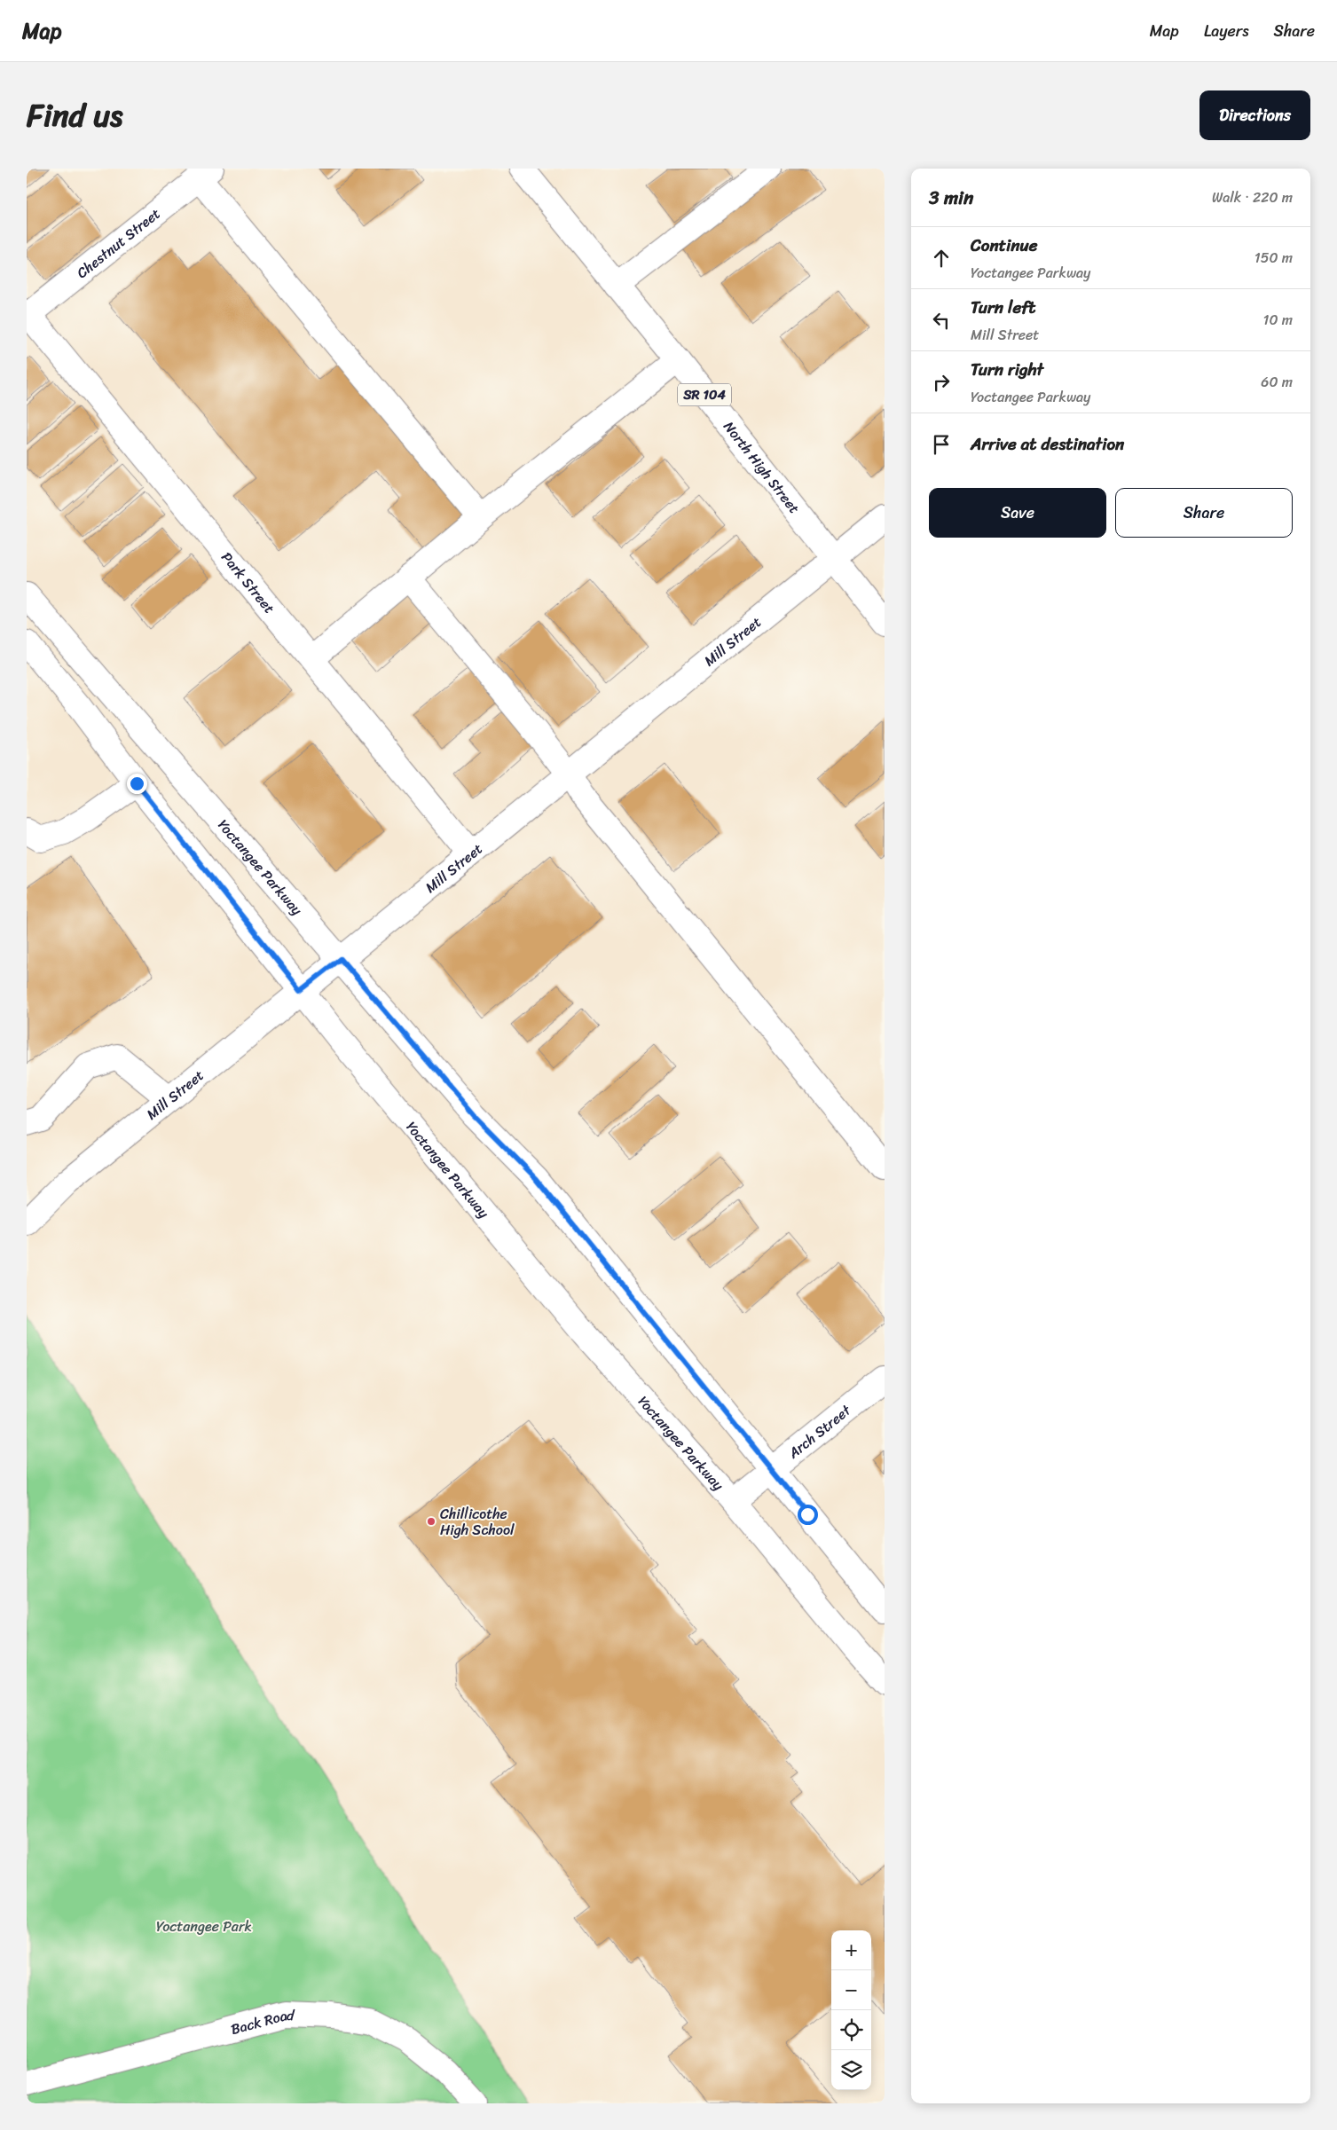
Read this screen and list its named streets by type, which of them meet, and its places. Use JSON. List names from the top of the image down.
{
  "streets": {
    "street": [
      "Chestnut Street",
      "SR 104",
      "North High Street",
      "Park Street",
      "Mill Street",
      "Yoctangee Parkway",
      "Arch Street",
      "Back Road"
    ]
  },
  "crossings": [
    ["Chestnut Street", "Park Street"],
    ["North High Street", "Mill Street"],
    ["Park Street", "Mill Street"],
    ["Mill Street", "Yoctangee Parkway"],
    ["Yoctangee Parkway", "Arch Street"]
  ],
  "parks": ["Yoctangee Park"],
  "places": ["Chillicothe High School"],
  "page": {
    "header": "Map",
    "nav": ["Map", "Layers", "Share"],
    "title": "Find us",
    "buttons": [
      "Directions",
      ["Save", "Share"]
    ],
    "heading": ["3 min", "Walk · 220 m"],
    "list": [
      ["Continue", "Yoctangee Parkway", "150 m"],
      ["Turn left", "Mill Street", "10 m"],
      ["Turn right", "Yoctangee Parkway", "60 m"],
      "Arrive at destination"
    ],
    "map_buttons": ["+", "−"]
  }
}
